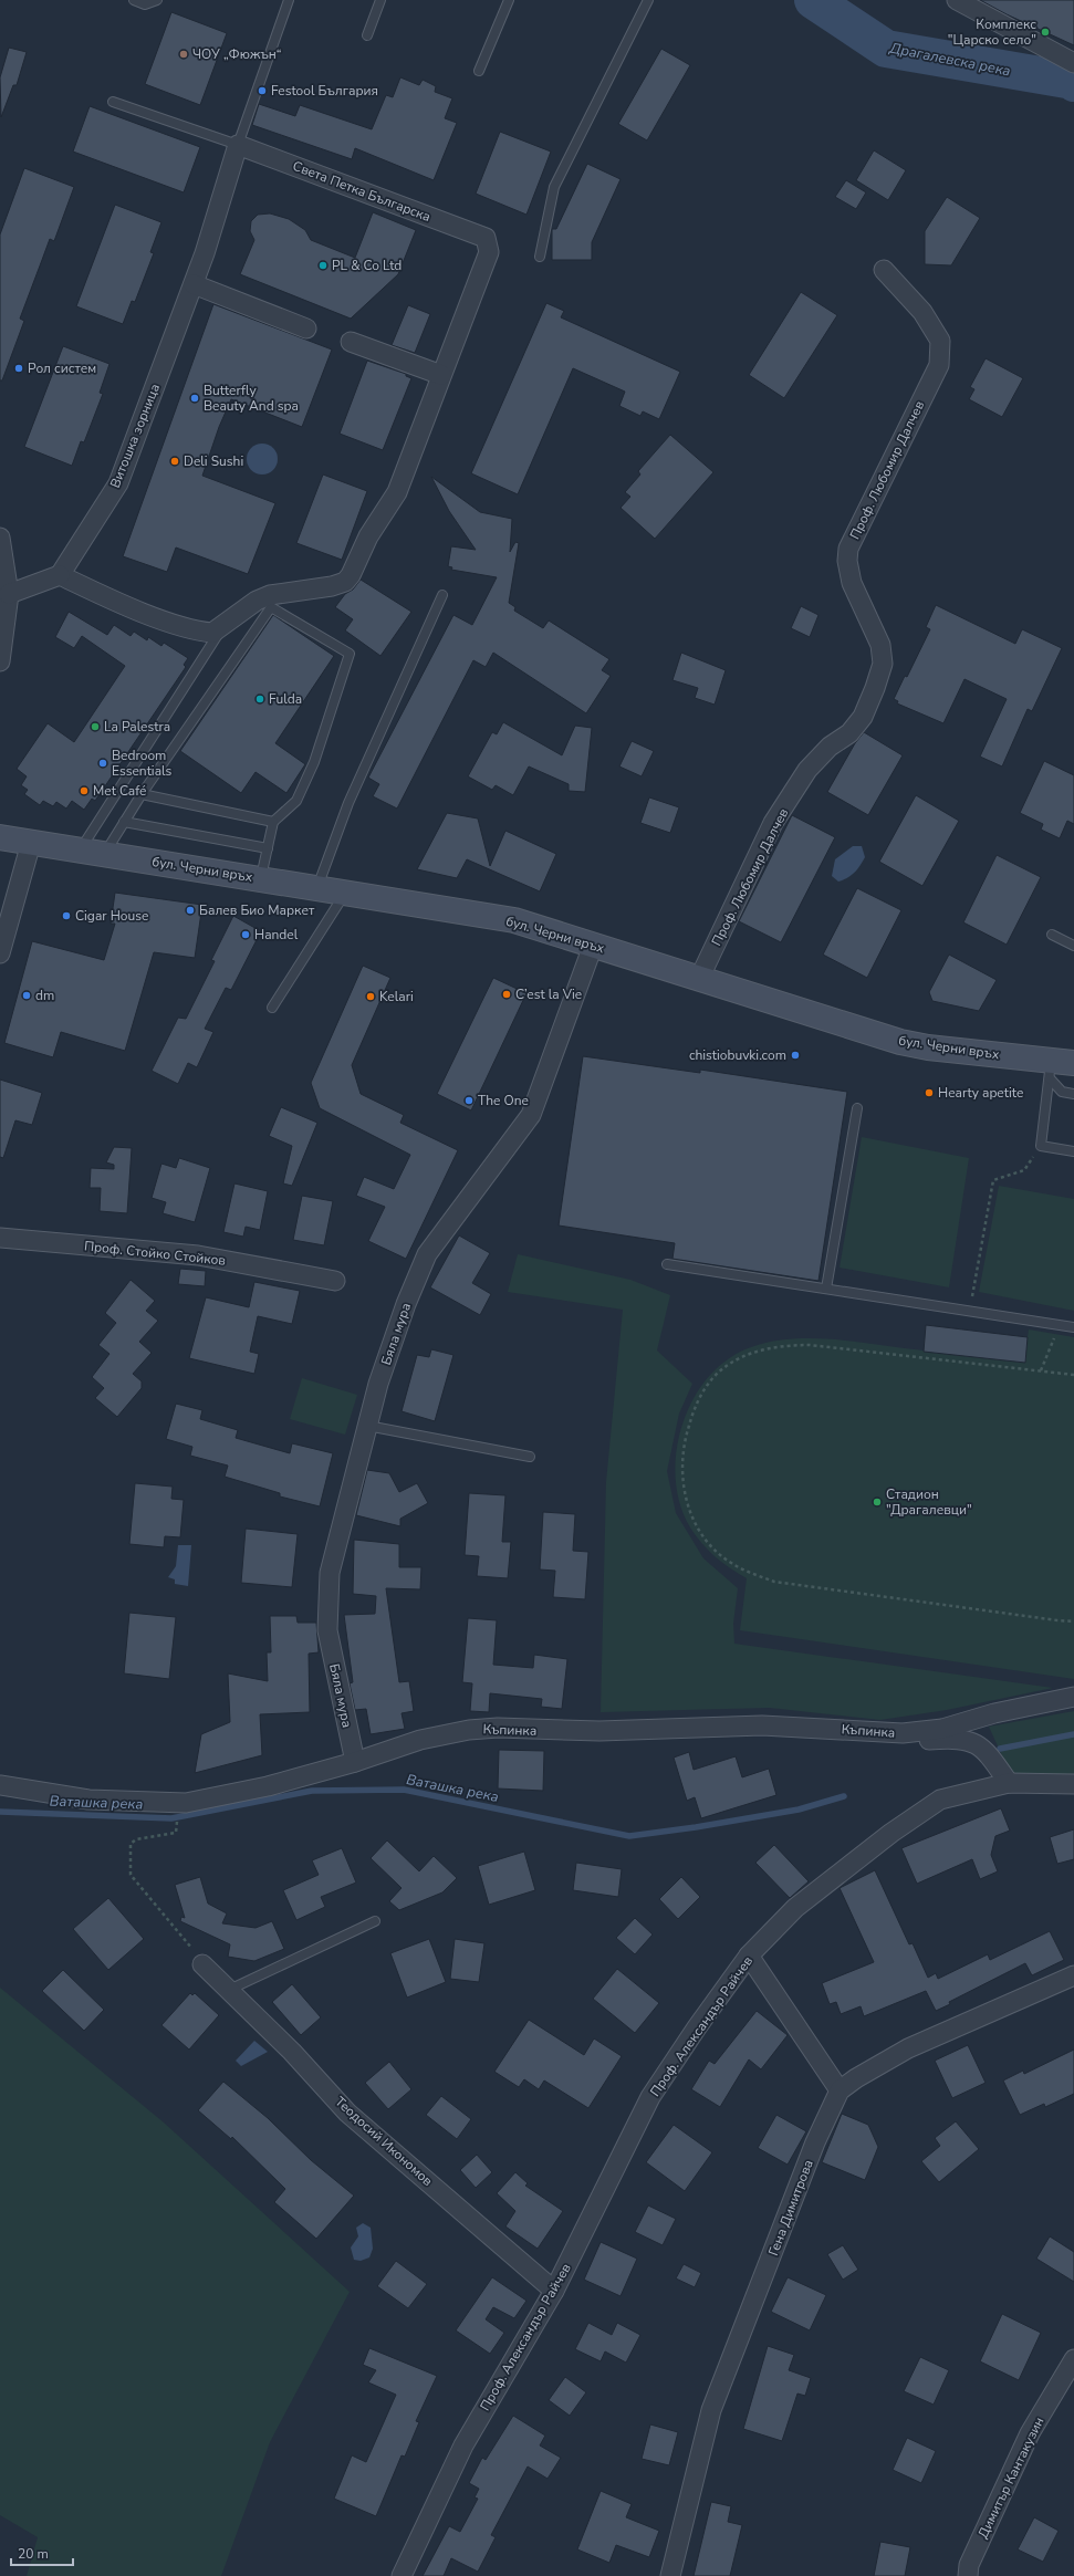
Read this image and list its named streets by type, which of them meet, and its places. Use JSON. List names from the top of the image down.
{
  "streets": {
    "main road": ["бул. Черни връх"],
    "street": [
      "Света Петка Българска",
      "Витошка зорница",
      "Проф. Любомир Далчев",
      "Проф. Стойко Стойков",
      "Бяла мура",
      "Къпинка",
      "Проф. Александър Райчев",
      "Теодосий Икономов",
      "Гена Димитрова",
      "Димитър Кантакузин"
    ]
  },
  "crossings": [
    ["Света Петка Българска", "Витошка зорница"],
    ["Проф. Любомир Далчев", "бул. Черни връх"],
    ["бул. Черни връх", "Бяла мура"],
    ["Бяла мура", "Къпинка"],
    ["Къпинка", "Проф. Александър Райчев"],
    ["Проф. Александър Райчев", "Теодосий Икономов"]
  ],
  "water": ["Драгалевска река", "Ваташка река"],
  "places": [
    "Комплекс \"Царско село\"",
    "ЧОУ „Фюжън“",
    "Festool България",
    "PL & Co Ltd",
    "Рол систем",
    "Butterfly Beauty And spa",
    "Deli Sushi",
    "Fulda",
    "La Palestra",
    "Bedroom Essentials",
    "Met Café",
    "Балев Био Маркет",
    "Cigar House",
    "Handel",
    "C’est la Vie",
    "dm",
    "Kelari",
    "chistiobuvki.com",
    "Hearty apetite",
    "The One",
    "Стадион \"Драгалевци\""
  ],
  "scale_bar": "20 m"
}
